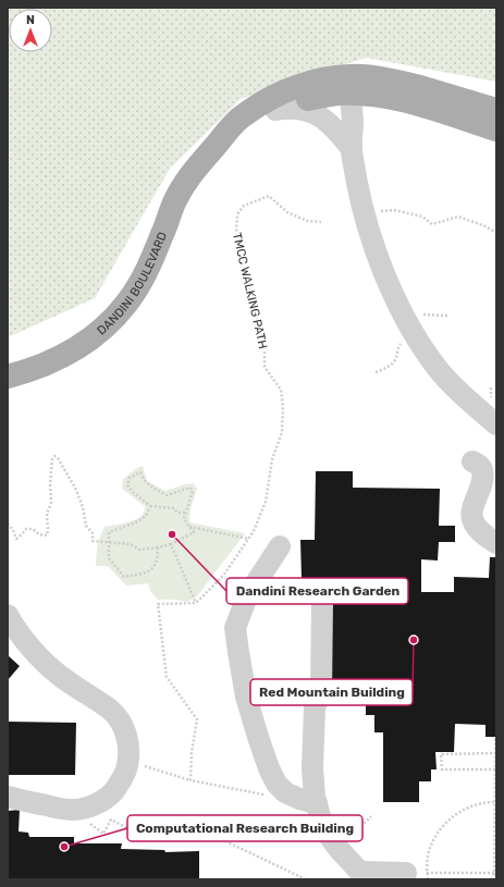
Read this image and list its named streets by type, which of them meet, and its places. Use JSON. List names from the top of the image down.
{
  "streets": {
    "main road": ["DANDINI BOULEVARD"],
    "path": ["TMCC WALKING PATH"]
  },
  "places": ["Dandini Research Garden", "Red Mountain Building", "Computational Research Building"],
  "north": "top"
}
